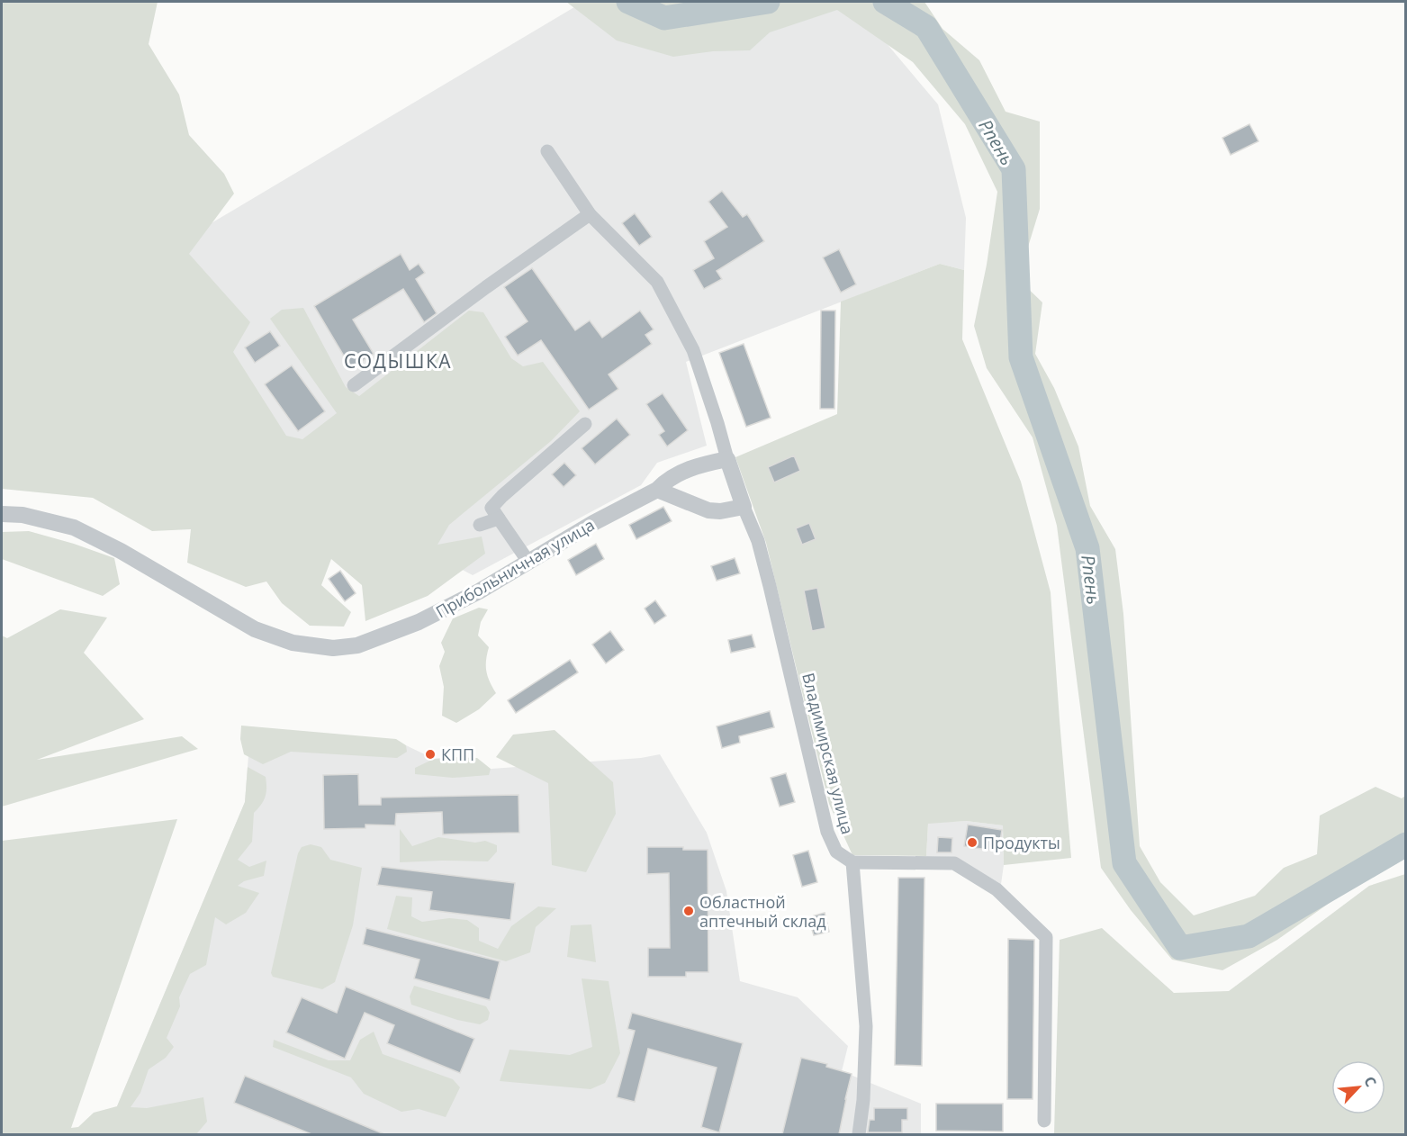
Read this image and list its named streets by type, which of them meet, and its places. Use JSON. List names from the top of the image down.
{
  "streets": {
    "street": ["Прибольничная улица", "Владимирская улица"]
  },
  "districts": ["СОДЫШКА"],
  "water": ["Рпень"],
  "places": ["КПП", "Продукты", "Областной аптечный склад"],
  "north": "top right"
}
